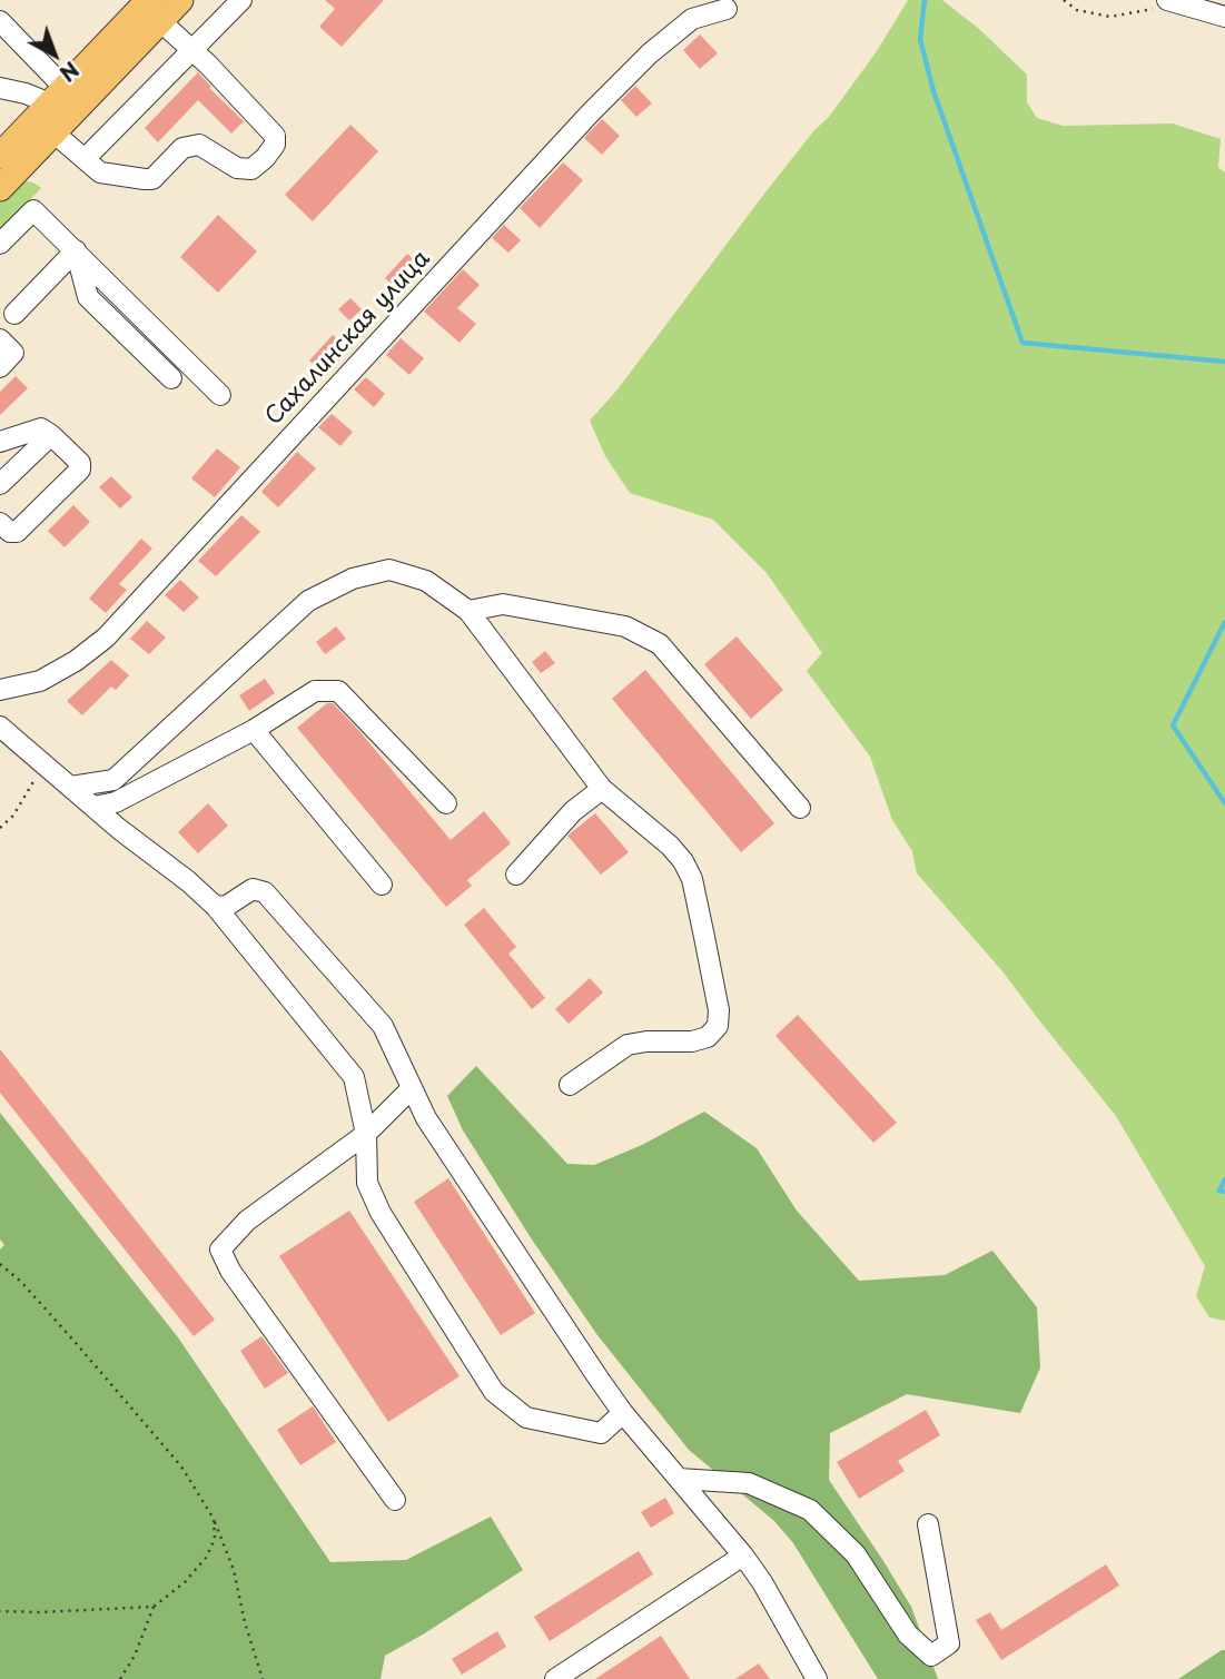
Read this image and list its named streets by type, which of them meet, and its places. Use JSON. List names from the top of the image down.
{
  "streets": {
    "street": ["Сахалинская улица"]
  },
  "north": "bottom right"
}
